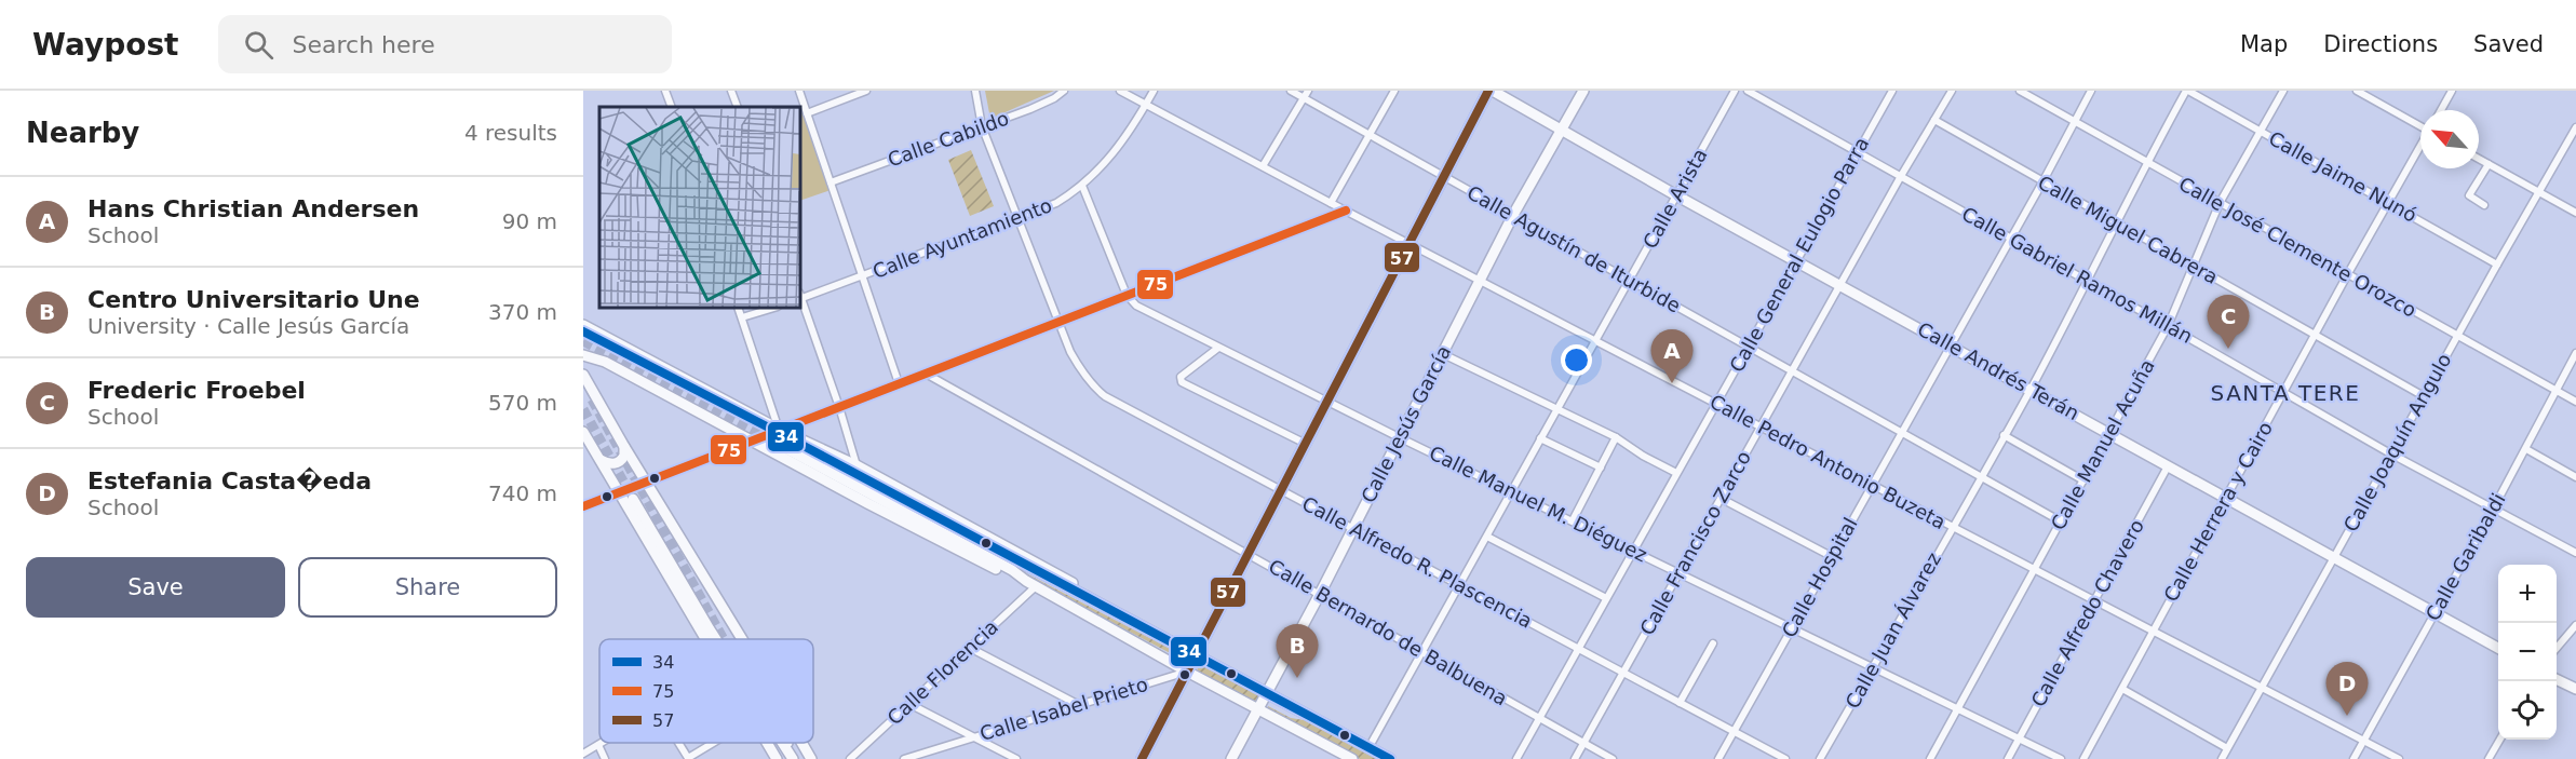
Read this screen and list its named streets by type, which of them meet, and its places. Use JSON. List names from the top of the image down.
{
  "streets": {
    "main road": ["Calle Andrés Terán", "Calle Jesús García"],
    "street": [
      "Calle Cabildo",
      "Calle Jaime Nunó",
      "Calle Arista",
      "Calle Miguel Cabrera",
      "Calle Ayuntamiento",
      "Calle José Clemente Orozco",
      "Calle Agustín de Iturbide",
      "Calle General Eulogio Parra",
      "Calle Gabriel Ramos Millán",
      "Calle Joaquín Angulo",
      "Calle Manuel Acuña",
      "Calle Pedro Antonio Buzeta",
      "Calle Manuel M. Diéguez",
      "Calle Herrera y Cairo",
      "Calle Francisco Zarco",
      "Calle Garibaldi",
      "Calle Alfredo R. Plascencia",
      "Calle Hospital",
      "Calle Alfredo Chavero",
      "Calle Juan Álvarez",
      "Calle Bernardo de Balbuena",
      "Calle Florencia",
      "Calle Isabel Prieto"
    ]
  },
  "crossings": [
    ["Calle Cabildo", "Calle Alfredo R. Plascencia"],
    ["Calle Jaime Nunó", "Calle Joaquín Angulo"],
    ["Calle Jaime Nunó", "Calle Manuel Acuña"],
    ["Calle Jaime Nunó", "Calle Herrera y Cairo"],
    ["Calle Jaime Nunó", "Calle Juan Álvarez"],
    ["Calle Arista", "Calle Agustín de Iturbide"],
    ["Calle Arista", "Calle Andrés Terán"],
    ["Calle Arista", "Calle Pedro Antonio Buzeta"],
    ["Calle Arista", "Calle Manuel M. Diéguez"],
    ["Calle Arista", "Calle Alfredo R. Plascencia"],
    ["Calle Arista", "Calle Bernardo de Balbuena"],
    ["Calle Miguel Cabrera", "Calle Joaquín Angulo"],
    ["Calle Miguel Cabrera", "Calle Manuel Acuña"],
    ["Calle Miguel Cabrera", "Calle Herrera y Cairo"],
    ["Calle Miguel Cabrera", "Calle Francisco Zarco"],
    ["Calle Miguel Cabrera", "Calle Hospital"],
    ["Calle Miguel Cabrera", "Calle Juan Álvarez"],
    ["Calle Ayuntamiento", "Calle Pedro Antonio Buzeta"],
    ["Calle Ayuntamiento", "Calle Alfredo R. Plascencia"],
    ["Calle José Clemente Orozco", "Calle Joaquín Angulo"],
    ["Calle José Clemente Orozco", "Calle Manuel Acuña"],
    ["Calle José Clemente Orozco", "Calle Herrera y Cairo"],
    ["Calle José Clemente Orozco", "Calle Garibaldi"],
    ["Calle José Clemente Orozco", "Calle Hospital"],
    ["Calle José Clemente Orozco", "Calle Juan Álvarez"],
    ["Calle Agustín de Iturbide", "Calle General Eulogio Parra"],
    ["Calle Agustín de Iturbide", "Calle Jesús García"],
    ["Calle Agustín de Iturbide", "Calle Manuel Acuña"],
    ["Calle Agustín de Iturbide", "Calle Francisco Zarco"],
    ["Calle Agustín de Iturbide", "Calle Hospital"],
    ["Calle Agustín de Iturbide", "Calle Juan Álvarez"],
    ["Calle General Eulogio Parra", "Calle Gabriel Ramos Millán"],
    ["Calle General Eulogio Parra", "Calle Andrés Terán"],
    ["Calle General Eulogio Parra", "Calle Pedro Antonio Buzeta"],
    ["Calle General Eulogio Parra", "Calle Manuel M. Diéguez"],
    ["Calle General Eulogio Parra", "Calle Alfredo R. Plascencia"],
    ["Calle General Eulogio Parra", "Calle Bernardo de Balbuena"],
    ["Calle Gabriel Ramos Millán", "Calle Joaquín Angulo"],
    ["Calle Gabriel Ramos Millán", "Calle Manuel Acuña"],
    ["Calle Gabriel Ramos Millán", "Calle Herrera y Cairo"],
    ["Calle Gabriel Ramos Millán", "Calle Francisco Zarco"],
    ["Calle Gabriel Ramos Millán", "Calle Garibaldi"],
    ["Calle Gabriel Ramos Millán", "Calle Hospital"],
    ["Calle Gabriel Ramos Millán", "Calle Juan Álvarez"],
    ["Calle Andrés Terán", "Calle Jesús García"],
    ["Calle Andrés Terán", "Calle Joaquín Angulo"],
    ["Calle Andrés Terán", "Calle Manuel Acuña"],
    ["Calle Andrés Terán", "Calle Herrera y Cairo"],
    ["Calle Andrés Terán", "Calle Francisco Zarco"],
    ["Calle Andrés Terán", "Calle Garibaldi"],
    ["Calle Andrés Terán", "Calle Hospital"],
    ["Calle Andrés Terán", "Calle Alfredo Chavero"],
    ["Calle Andrés Terán", "Calle Juan Álvarez"],
    ["Calle Jesús García", "Calle Pedro Antonio Buzeta"],
    ["Calle Jesús García", "Calle Manuel M. Diéguez"],
    ["Calle Jesús García", "Calle Alfredo R. Plascencia"],
    ["Calle Jesús García", "Calle Bernardo de Balbuena"],
    ["Calle Joaquín Angulo", "Calle Pedro Antonio Buzeta"],
    ["Calle Manuel Acuña", "Calle Pedro Antonio Buzeta"],
    ["Calle Manuel Acuña", "Calle Manuel M. Diéguez"],
    ["Calle Pedro Antonio Buzeta", "Calle Herrera y Cairo"],
    ["Calle Pedro Antonio Buzeta", "Calle Francisco Zarco"],
    ["Calle Pedro Antonio Buzeta", "Calle Garibaldi"],
    ["Calle Pedro Antonio Buzeta", "Calle Hospital"],
    ["Calle Pedro Antonio Buzeta", "Calle Alfredo Chavero"],
    ["Calle Pedro Antonio Buzeta", "Calle Juan Álvarez"],
    ["Calle Manuel M. Diéguez", "Calle Francisco Zarco"],
    ["Calle Manuel M. Diéguez", "Calle Hospital"],
    ["Calle Manuel M. Diéguez", "Calle Alfredo Chavero"],
    ["Calle Manuel M. Diéguez", "Calle Juan Álvarez"],
    ["Calle Francisco Zarco", "Calle Alfredo R. Plascencia"],
    ["Calle Francisco Zarco", "Calle Bernardo de Balbuena"],
    ["Calle Alfredo R. Plascencia", "Calle Hospital"]
  ],
  "districts": ["SANTA TERE"],
  "lines": ["transit line 57", "transit line 75", "transit line 34"],
  "legend": ["34", "75", "57"],
  "north": "top left",
  "page": {
    "header": "Waypost",
    "search": "Search here",
    "nav": ["Map", "Directions", "Saved"],
    "heading": ["Nearby", "4 results"],
    "list": [
      {
        "mark": "A",
        "name": "Hans Christian Andersen",
        "note": "School",
        "value": "90 m"
      },
      {
        "mark": "B",
        "name": "Centro Universitario Une",
        "note": "University · Calle Jesús García",
        "value": "370 m"
      },
      {
        "mark": "C",
        "name": "Frederic Froebel",
        "note": "School",
        "value": "570 m"
      },
      {
        "mark": "D",
        "name": "Estefania Casta�eda",
        "note": "School",
        "value": "740 m"
      }
    ],
    "pins": [
      "C",
      "A",
      "B",
      "D"
    ],
    "buttons": ["Save", "Share"],
    "map_buttons": ["+", "−"]
  }
}
